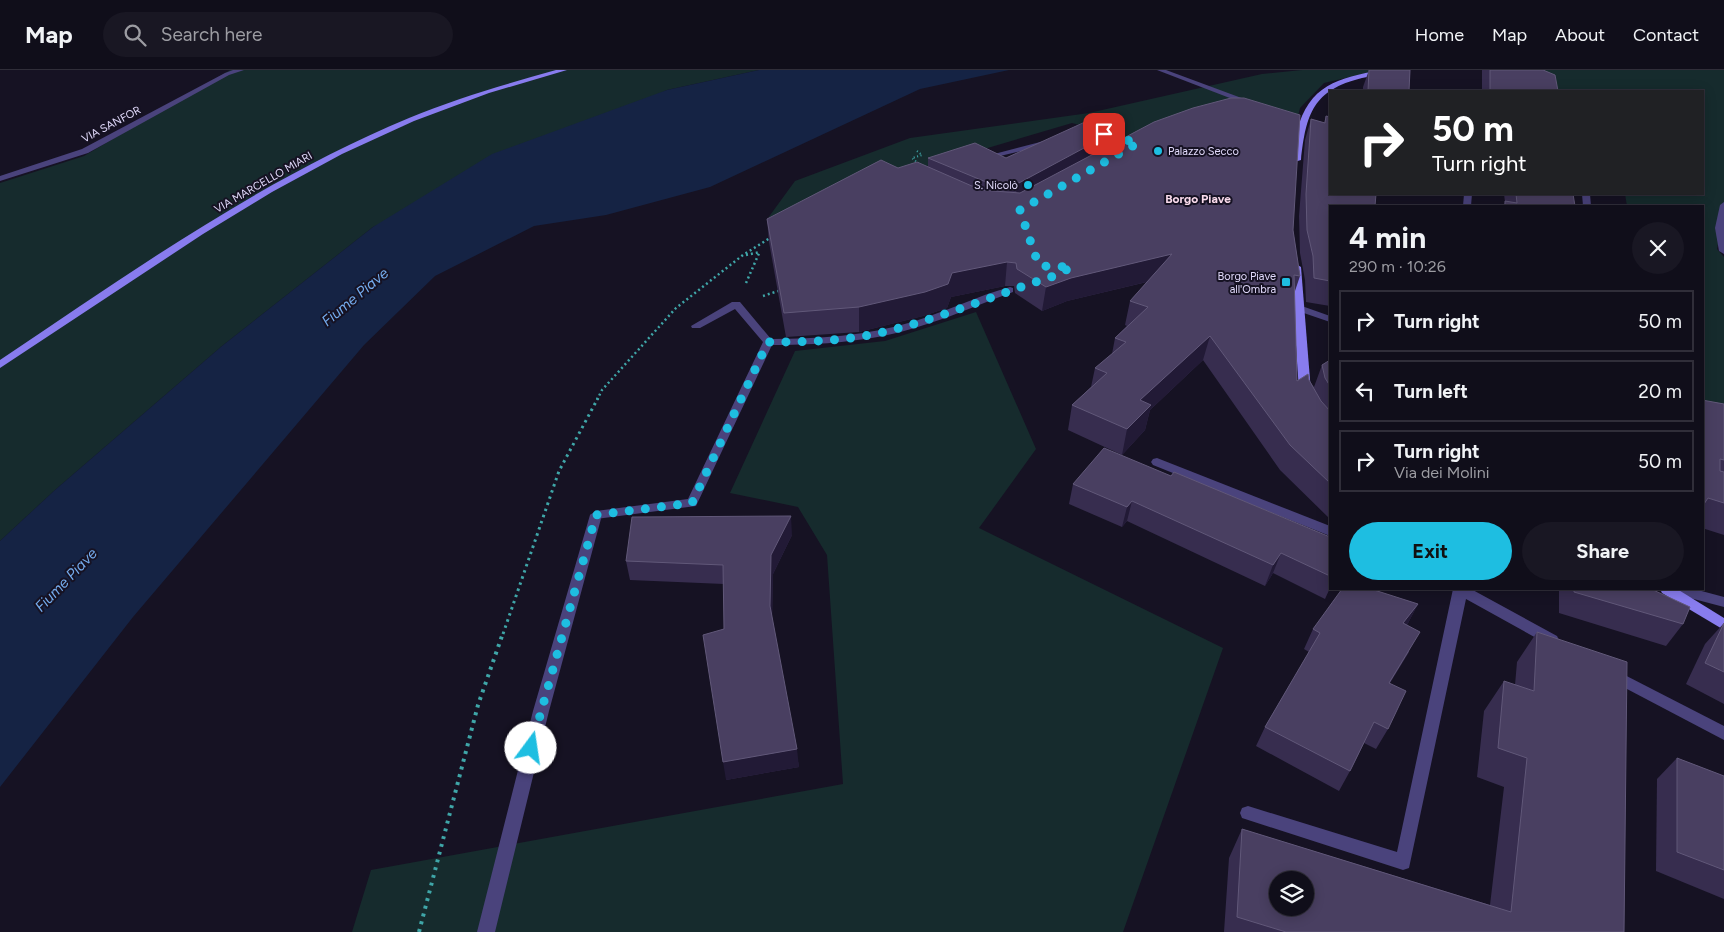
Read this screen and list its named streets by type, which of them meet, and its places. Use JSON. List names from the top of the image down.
{
  "streets": {
    "street": ["VIA SANFOR", "VIA MARCELLO MIARI"]
  },
  "districts": ["Borgo Piave"],
  "water": ["Fiume Piave"],
  "places": {
    "other": ["Palazzo Secco", "S. Nicolò"],
    "transit": ["Borgo Piave all'Ombra"]
  },
  "page": {
    "header": "Map",
    "search": "Search here",
    "nav": [
      "Home",
      "Map",
      "About",
      "Contact"
    ],
    "turn": ["50 m", "Turn right"],
    "heading": ["4 min", "290 m · 10:26"],
    "list": [
      {
        "name": "Turn right",
        "value": "50 m"
      },
      {
        "name": "Turn left",
        "value": "20 m"
      },
      {
        "name": "Turn right",
        "note": "Via dei Molini",
        "value": "50 m"
      }
    ],
    "buttons": ["Exit", "Share"]
  }
}
